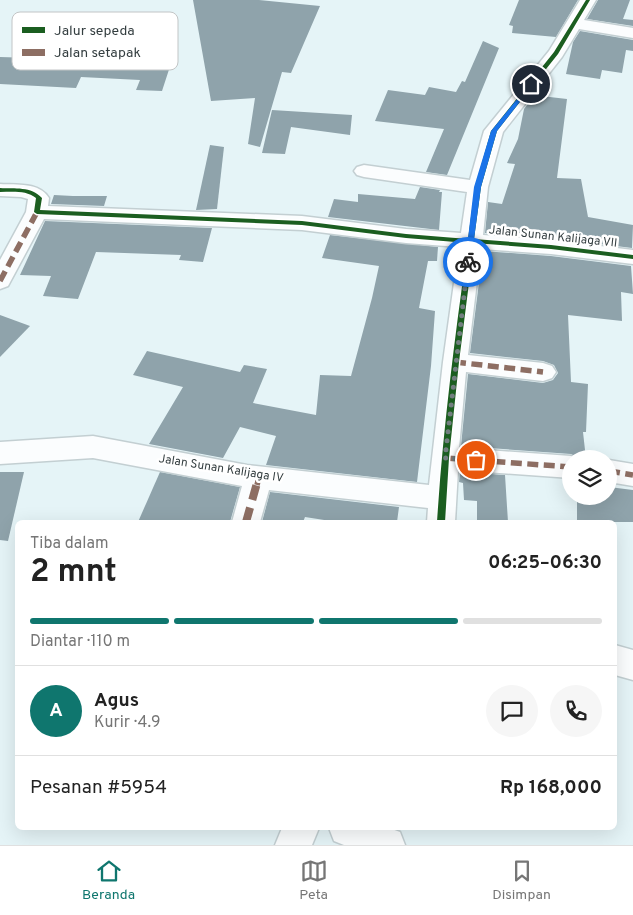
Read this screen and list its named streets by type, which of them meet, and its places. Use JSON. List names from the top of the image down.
{
  "streets": {
    "street": ["Jalan Sunan Kalijaga VII", "Jalan Sunan Kalijaga IV"]
  },
  "legend": ["Jalur sepeda", "Jalan setapak"],
  "page": {
    "heading": ["2 mnt", "Tiba dalam", "06:25–06:30"],
    "panel": [
      "Agus",
      "Kurir · 4.9",
      "Pesanan #5954",
      "Rp 168,000"
    ],
    "bar": "Diantar · 110 m",
    "round": "A",
    "tabs": ["Beranda", "Peta", "Disimpan"]
  }
}
